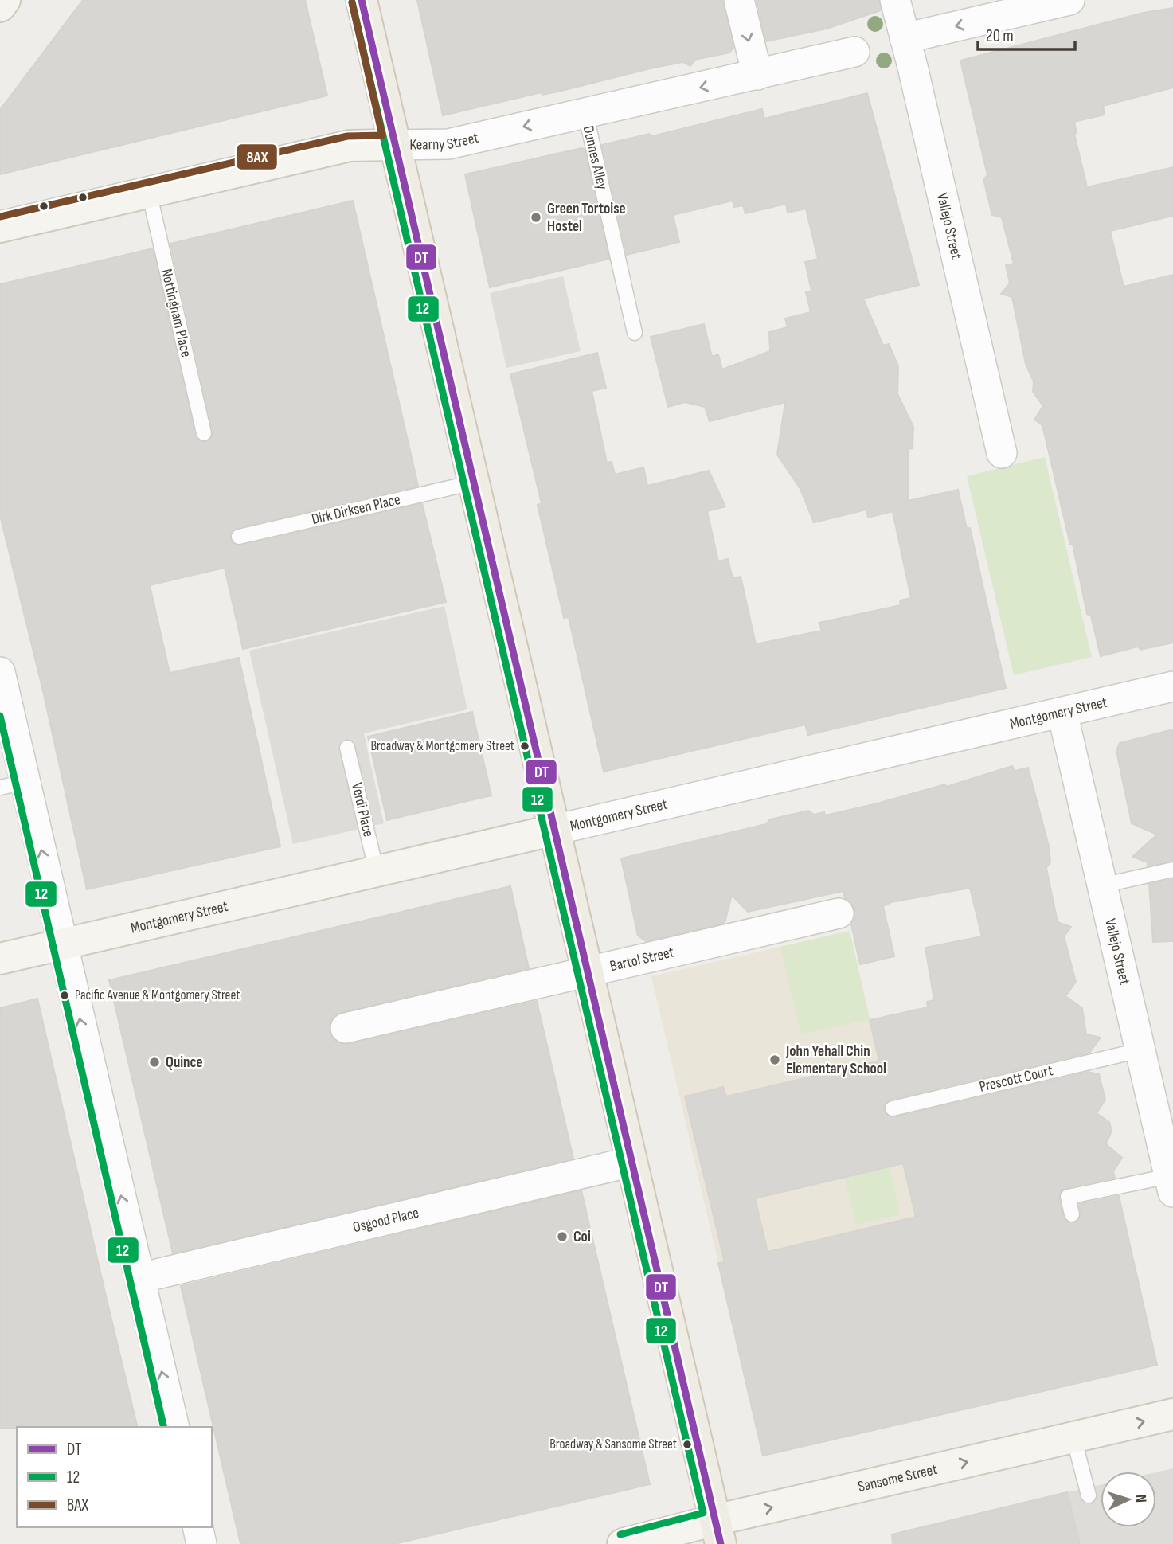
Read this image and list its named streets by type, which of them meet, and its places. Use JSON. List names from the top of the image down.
{
  "streets": {
    "street": [
      "Kearny Street",
      "Vallejo Street",
      "Montgomery Street",
      "Bartol Street",
      "Osgood Place",
      "Sansome Street"
    ],
    "lane": [
      "Dunnes Alley",
      "Nottingham Place",
      "Dirk Dirksen Place",
      "Verdi Place",
      "Prescott Court"
    ]
  },
  "crossings": [
    ["Kearny Street", "Dunnes Alley"],
    ["Kearny Street", "Nottingham Place"],
    ["Vallejo Street", "Montgomery Street"],
    ["Vallejo Street", "Prescott Court"],
    ["Montgomery Street", "Verdi Place"]
  ],
  "one_way": ["Kearny Street", "Sansome Street"],
  "places": [
    "Green Tortoise Hostel",
    "Broadway & Montgomery Street",
    "Pacific Avenue & Montgomery Street",
    "John Yehall Chin Elementary School",
    "Quince",
    "Coi",
    "Broadway & Sansome Street"
  ],
  "lines": ["transit line DT", "transit line 12", "transit line 8AX"],
  "legend": ["DT", "12", "8AX"],
  "scale_bar": "20 m",
  "north": "right"
}
